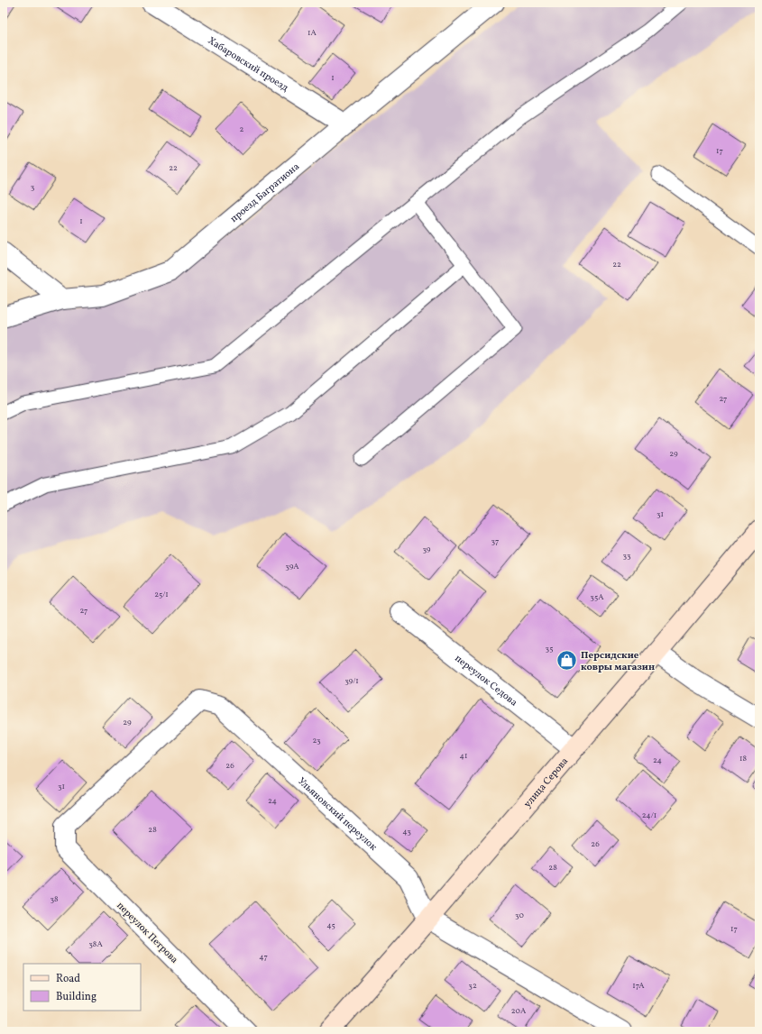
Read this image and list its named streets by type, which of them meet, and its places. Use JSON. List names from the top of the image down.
{
  "streets": {
    "main road": ["улица Серова"],
    "street": [
      "Хабаровский проезд",
      "проезд Багратиона",
      "переулок Седова",
      "Ульяновский переулок",
      "переулок Петрова"
    ]
  },
  "crossings": [
    ["Хабаровский проезд", "проезд Багратиона"],
    ["переулок Седова", "улица Серова"],
    ["улица Серова", "Ульяновский переулок"],
    ["Ульяновский переулок", "переулок Петрова"]
  ],
  "places": {
    "shop": ["Персидские ковры магазин"]
  },
  "house_numbers": [
    "1А",
    "1",
    "2",
    "17",
    "22",
    "3",
    "1",
    "22",
    "27",
    "29",
    "31",
    "37",
    "39",
    "33",
    "39А",
    "25/1",
    "35А",
    "27",
    "35",
    "39/1",
    "29",
    "23",
    "41",
    "18",
    "24",
    "26",
    "31",
    "24",
    "24/1",
    "28",
    "43",
    "26",
    "28",
    "38",
    "30",
    "45",
    "17",
    "38А",
    "47",
    "32",
    "17А",
    "20А"
  ],
  "legend": ["Road", "Building"]
}
